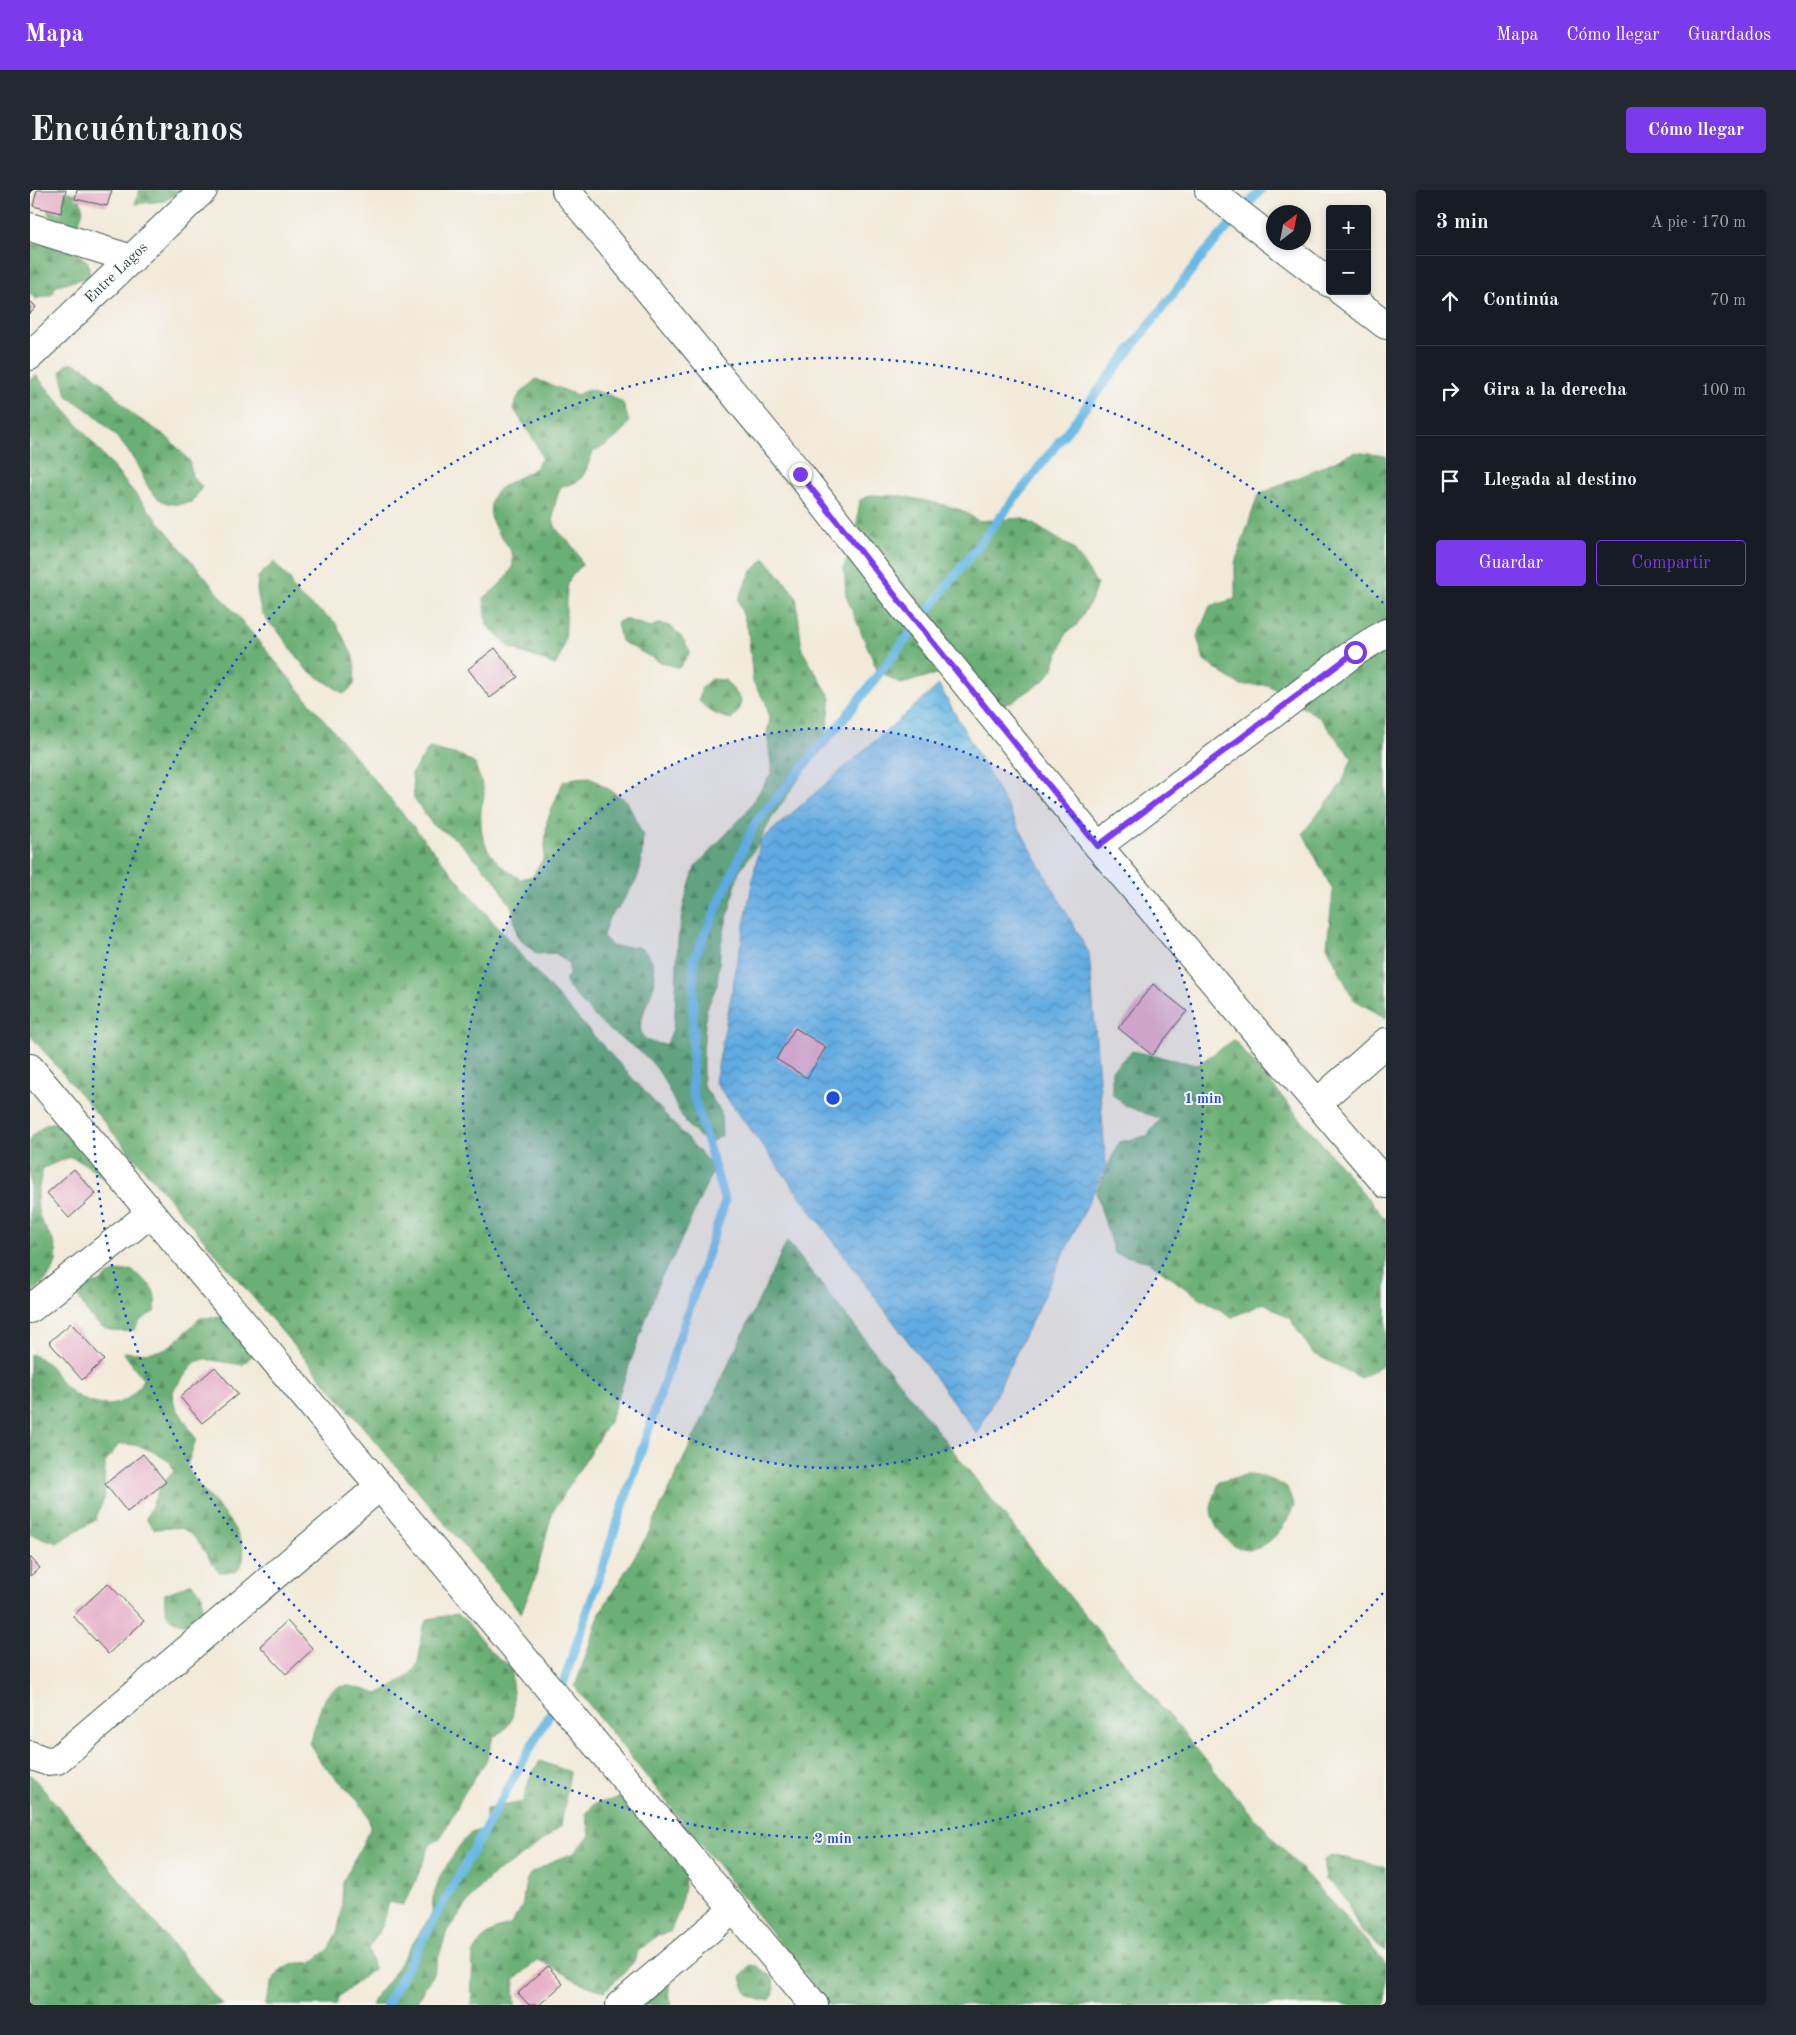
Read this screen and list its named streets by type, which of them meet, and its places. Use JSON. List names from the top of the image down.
{
  "streets": {
    "street": ["Entre Lagos"]
  },
  "north": "top right",
  "page": {
    "header": "Mapa",
    "nav": ["Mapa", "Cómo llegar", "Guardados"],
    "buttons": [
      "Cómo llegar",
      ["Guardar", "Compartir"]
    ],
    "title": "Encuéntranos",
    "heading": ["3 min", "A pie · 170 m"],
    "map_buttons": ["+", "−"],
    "list": [
      ["Continúa", "70 m"],
      ["Gira a la derecha", "100 m"],
      "Llegada al destino"
    ]
  },
  "rings": ["1 min", "2 min"]
}
